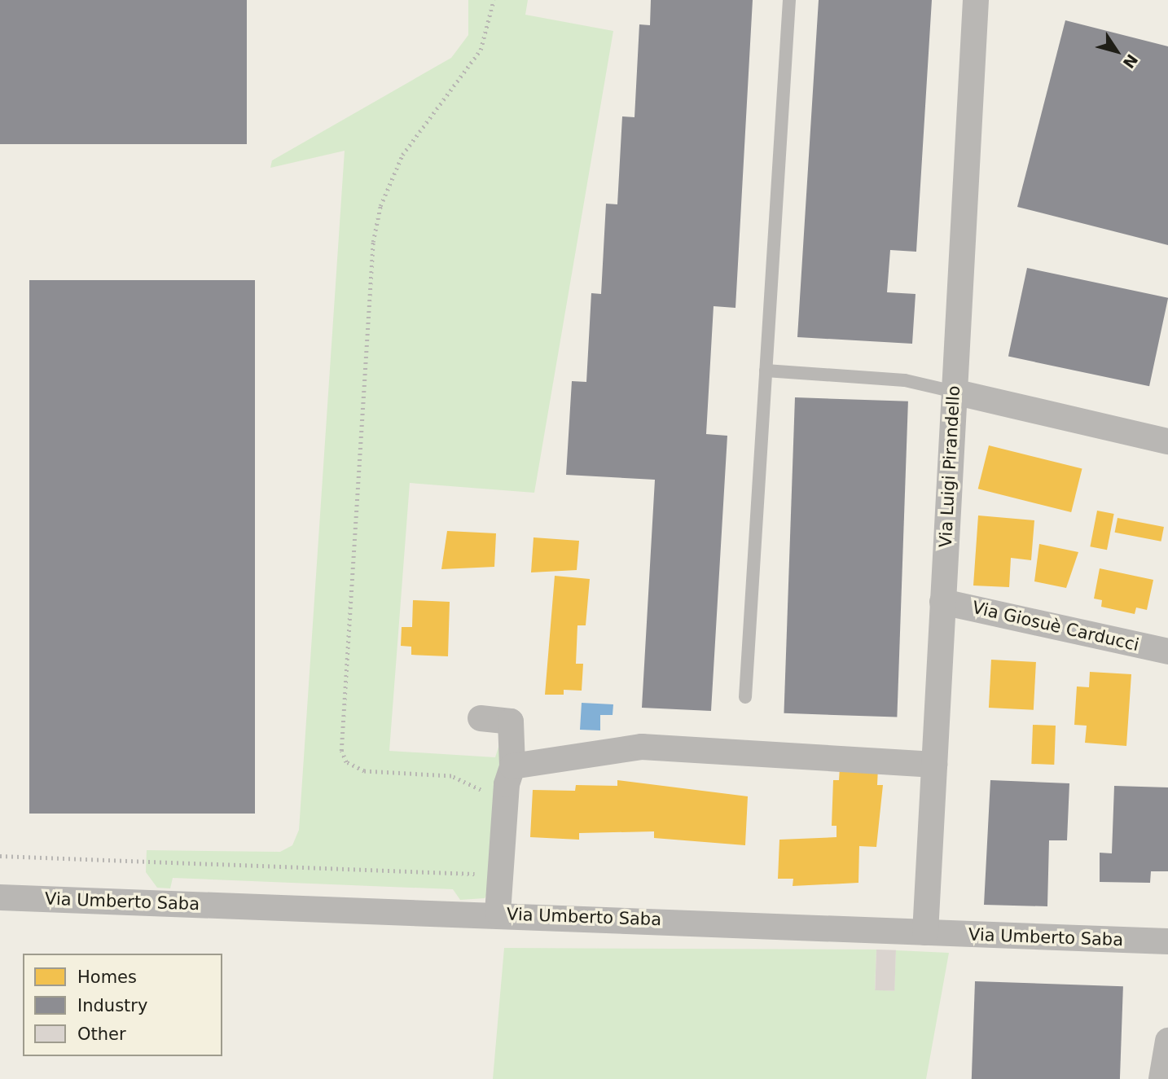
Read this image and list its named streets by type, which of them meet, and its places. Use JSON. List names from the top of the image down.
{
  "streets": {
    "street": ["Via Luigi Pirandello", "Via Giosuè Carducci", "Via Umberto Saba"]
  },
  "crossings": [
    ["Via Luigi Pirandello", "Via Giosuè Carducci"],
    ["Via Luigi Pirandello", "Via Umberto Saba"]
  ],
  "legend": ["Homes", "Industry", "Other"],
  "north": "bottom right"
}
